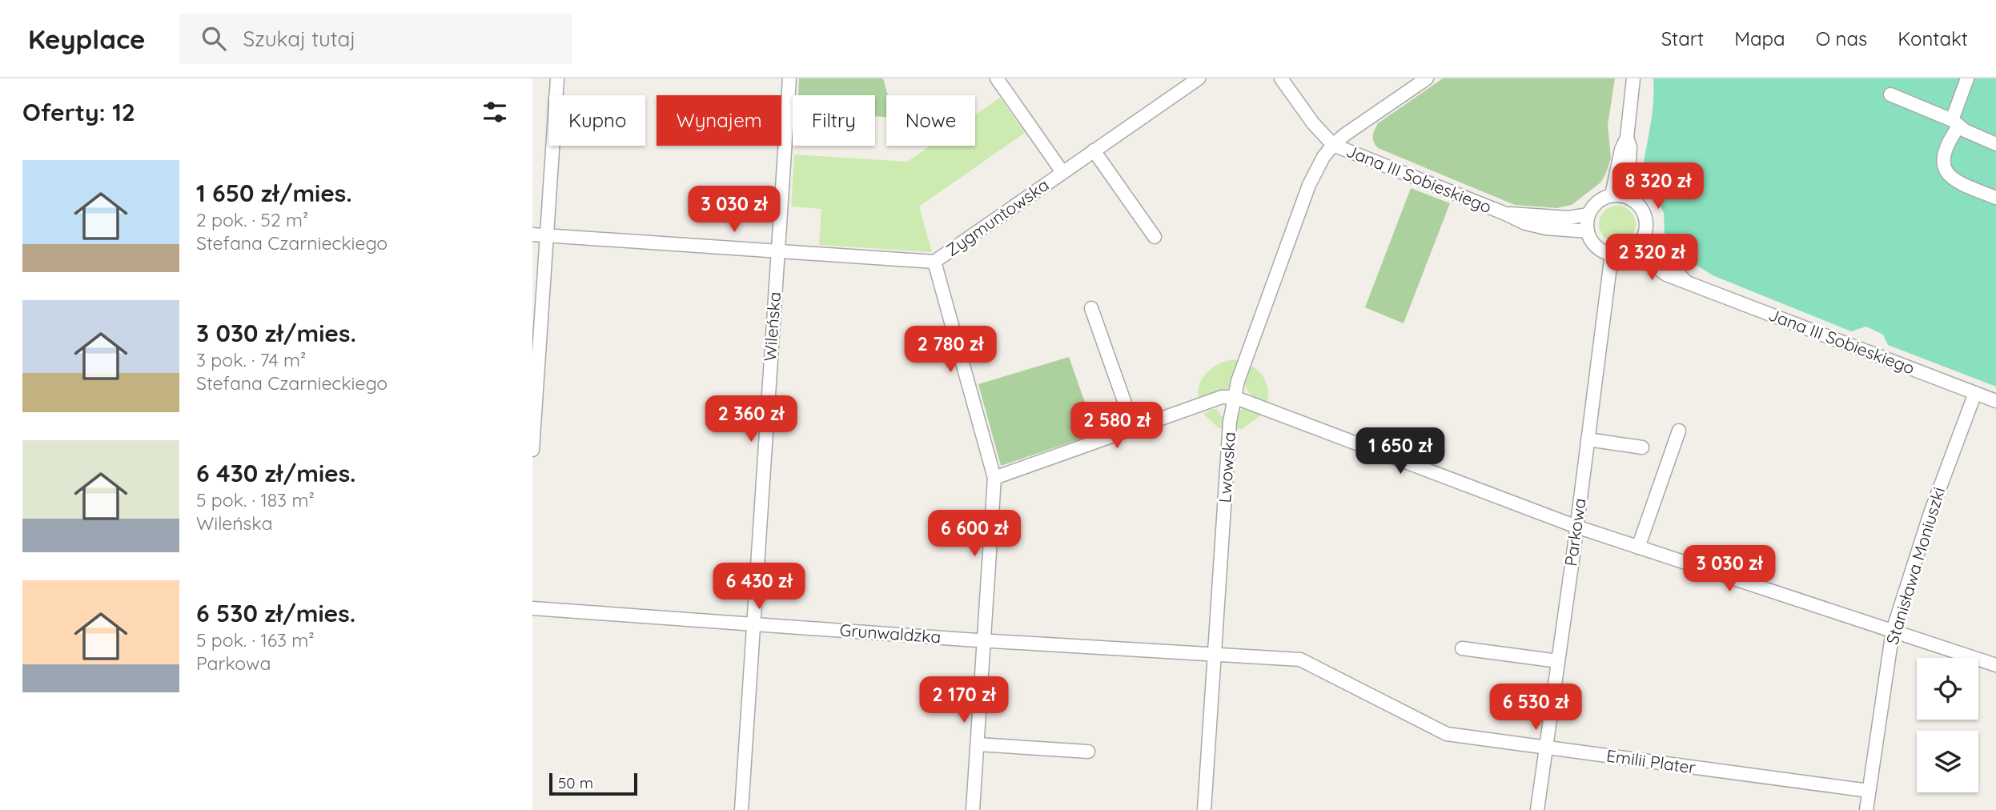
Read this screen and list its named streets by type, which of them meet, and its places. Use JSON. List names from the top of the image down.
{
  "streets": {
    "street": [
      "Jana III Sobieskiego",
      "Zygmuntowska",
      "Wileńska",
      "Lwowska",
      "Parkowa",
      "Stanisława Moniuszki",
      "Grunwaldzka",
      "Emilii Plater"
    ]
  },
  "crossings": [
    ["Jana III Sobieskiego", "Lwowska"],
    ["Jana III Sobieskiego", "Parkowa"],
    ["Jana III Sobieskiego", "Stanisława Moniuszki"],
    ["Zygmuntowska", "Wileńska"],
    ["Wileńska", "Grunwaldzka"],
    ["Lwowska", "Grunwaldzka"],
    ["Lwowska", "Emilii Plater"],
    ["Parkowa", "Emilii Plater"],
    ["Stanisława Moniuszki", "Emilii Plater"],
    ["Grunwaldzka", "Emilii Plater"]
  ],
  "scale_bar": "50 m",
  "page": {
    "header": "Keyplace",
    "search": "Szukaj tutaj",
    "nav": [
      "Start",
      "Mapa",
      "O nas",
      "Kontakt"
    ],
    "heading": "Oferty: 12",
    "chip": [
      "Kupno",
      "Wynajem",
      "Filtry",
      "Nowe"
    ],
    "list": [
      {
        "name": "1 650 zł/mies.",
        "note": "2 pok. · 52 m² · Stefana Czarnieckiego"
      },
      {
        "name": "3 030 zł/mies.",
        "note": "3 pok. · 74 m² · Stefana Czarnieckiego"
      },
      {
        "name": "6 430 zł/mies.",
        "note": "5 pok. · 183 m² · Wileńska"
      },
      {
        "name": "6 530 zł/mies.",
        "note": "5 pok. · 163 m² · Parkowa"
      }
    ],
    "price": [
      "8 320 zł",
      "3 030 zł",
      "2 320 zł",
      "2 780 zł",
      "2 360 zł",
      "2 580 zł",
      "1 650 zł",
      "6 600 zł",
      "3 030 zł",
      "6 430 zł",
      "2 170 zł",
      "6 530 zł"
    ],
    "scale": "50 m"
  }
}
